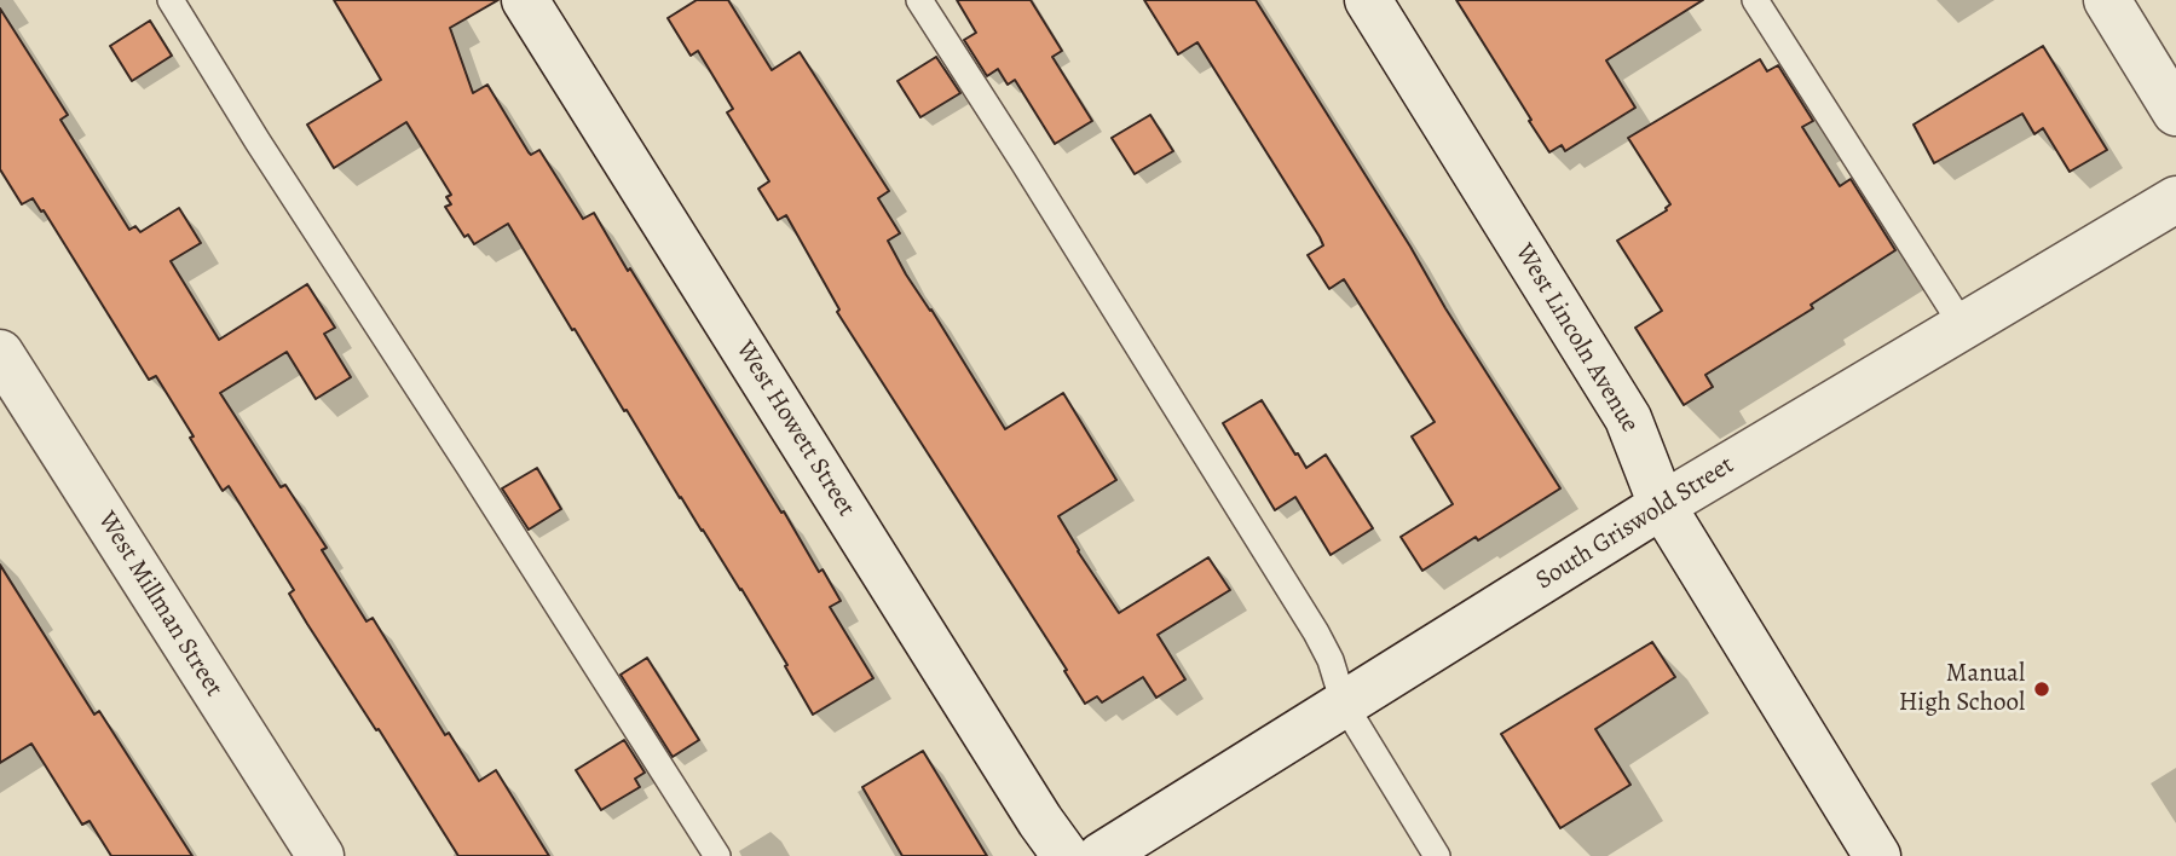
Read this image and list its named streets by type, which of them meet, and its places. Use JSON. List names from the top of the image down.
{
  "streets": {
    "main road": [
      "West Lincoln Avenue",
      "West Howett Street",
      "South Griswold Street",
      "West Millman Street"
    ]
  },
  "crossings": [
    ["West Lincoln Avenue", "South Griswold Street"]
  ],
  "places": ["Manual High School"]
}
